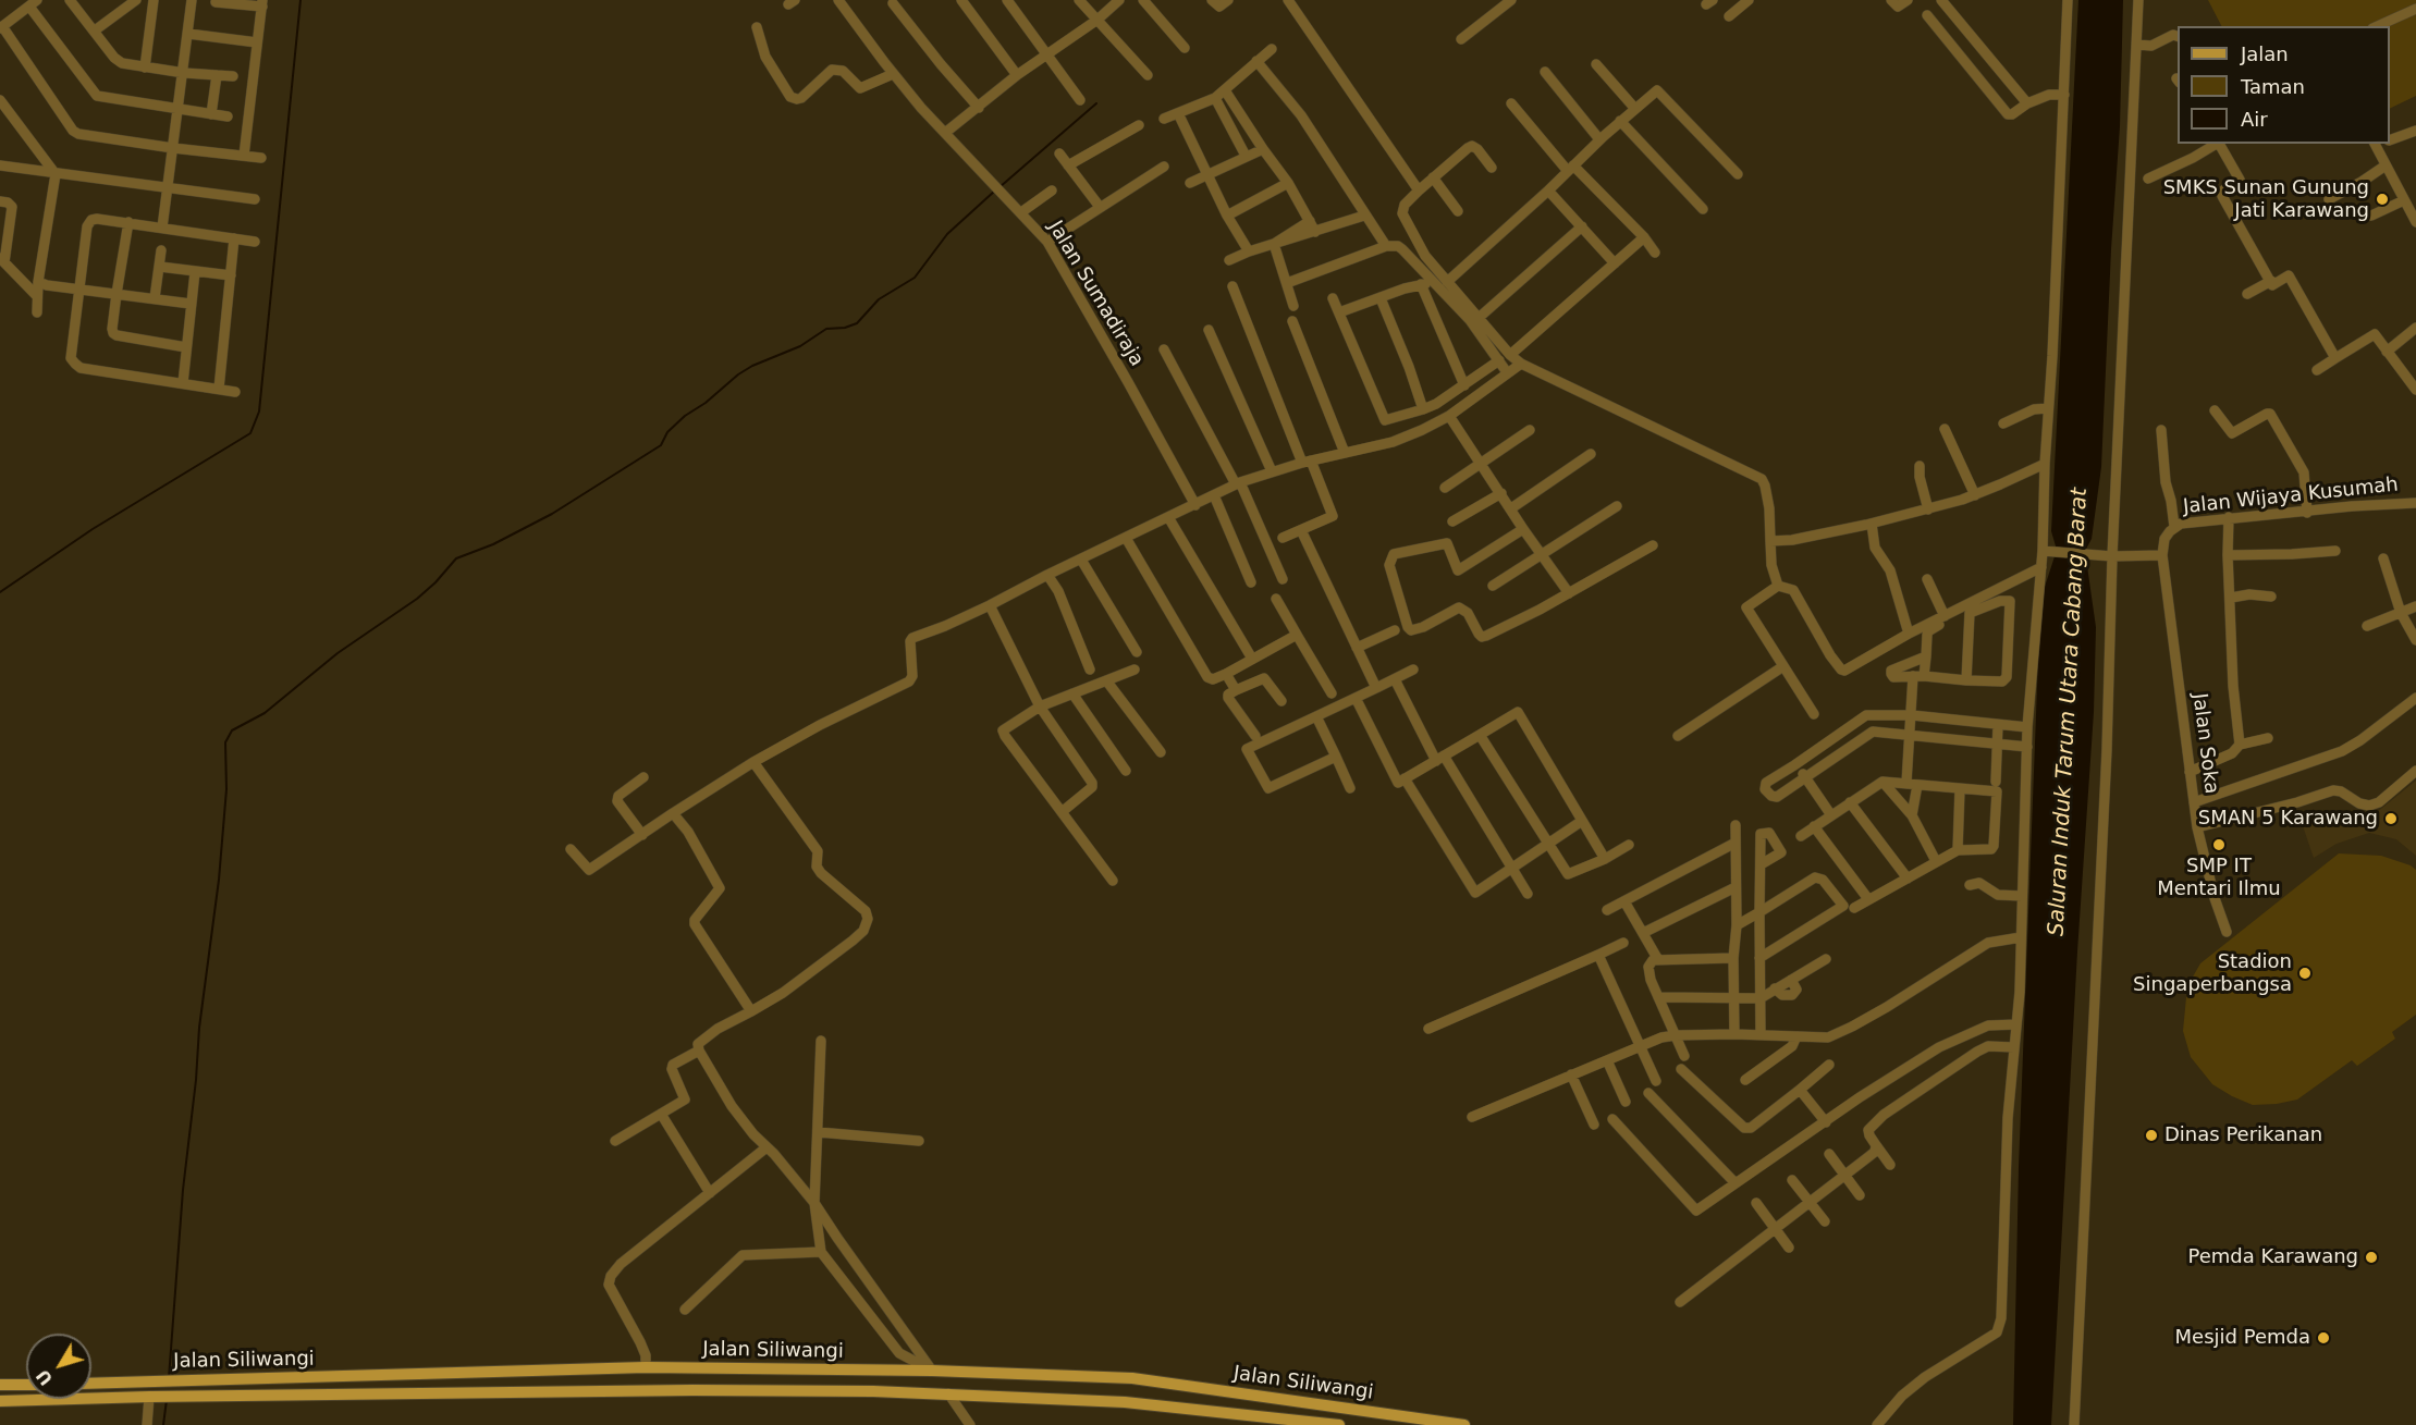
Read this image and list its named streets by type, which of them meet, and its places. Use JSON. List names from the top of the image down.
{
  "streets": {
    "main road": ["Jalan Siliwangi"],
    "street": ["Jalan Sumadiraja", "Jalan Wijaya Kusumah", "Jalan Soka"]
  },
  "crossings": [
    ["Jalan Wijaya Kusumah", "Jalan Soka"]
  ],
  "water": ["Saluran Induk Tarum Utara Cabang Barat"],
  "places": [
    "SMKS Sunan Gunung Jati Karawang",
    "SMAN 5 Karawang",
    "SMP IT Mentari Ilmu",
    "Stadion Singaperbangsa",
    "Dinas Perikanan",
    "Pemda Karawang",
    "Mesjid Pemda"
  ],
  "legend": ["Jalan", "Taman", "Air"],
  "north": "bottom left"
}
